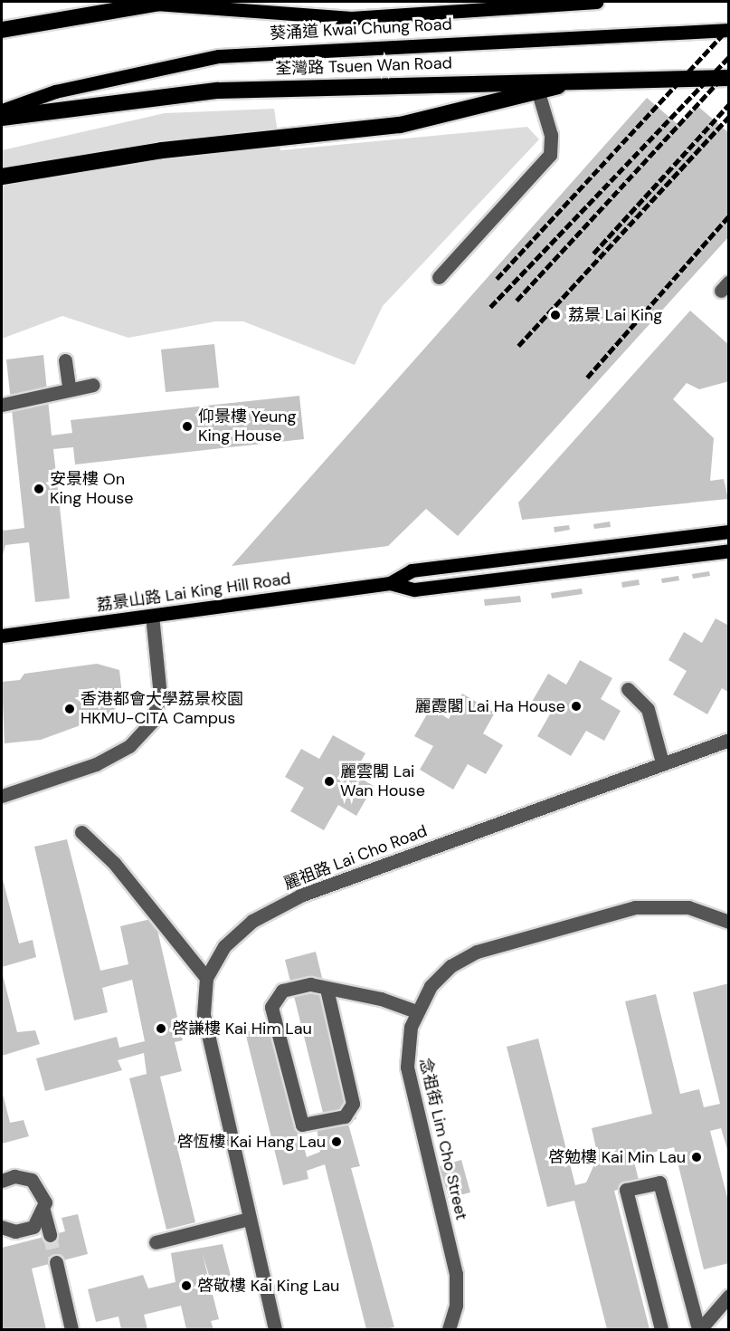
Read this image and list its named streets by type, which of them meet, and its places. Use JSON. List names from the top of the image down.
{
  "streets": {
    "highway": ["葵涌道 Kwai Chung Road", "荃灣路 Tsuen Wan Road"],
    "main road": ["荔景山路 Lai King Hill Road"],
    "street": ["麗祖路 Lai Cho Road", "念祖街 Lim Cho Street"]
  },
  "places": [
    "荔景 Lai King",
    "仰景樓 Yeung King House",
    "安景樓 On King House",
    "麗霞閣 Lai Ha House",
    "香港都會大學荔景校園 HKMU-CITA Campus",
    "麗雲閣 Lai Wan House",
    "啓謙樓 Kai Him Lau",
    "啓恆樓 Kai Hang Lau",
    "啓勉樓 Kai Min Lau",
    "啓敬樓 Kai King Lau"
  ]
}
